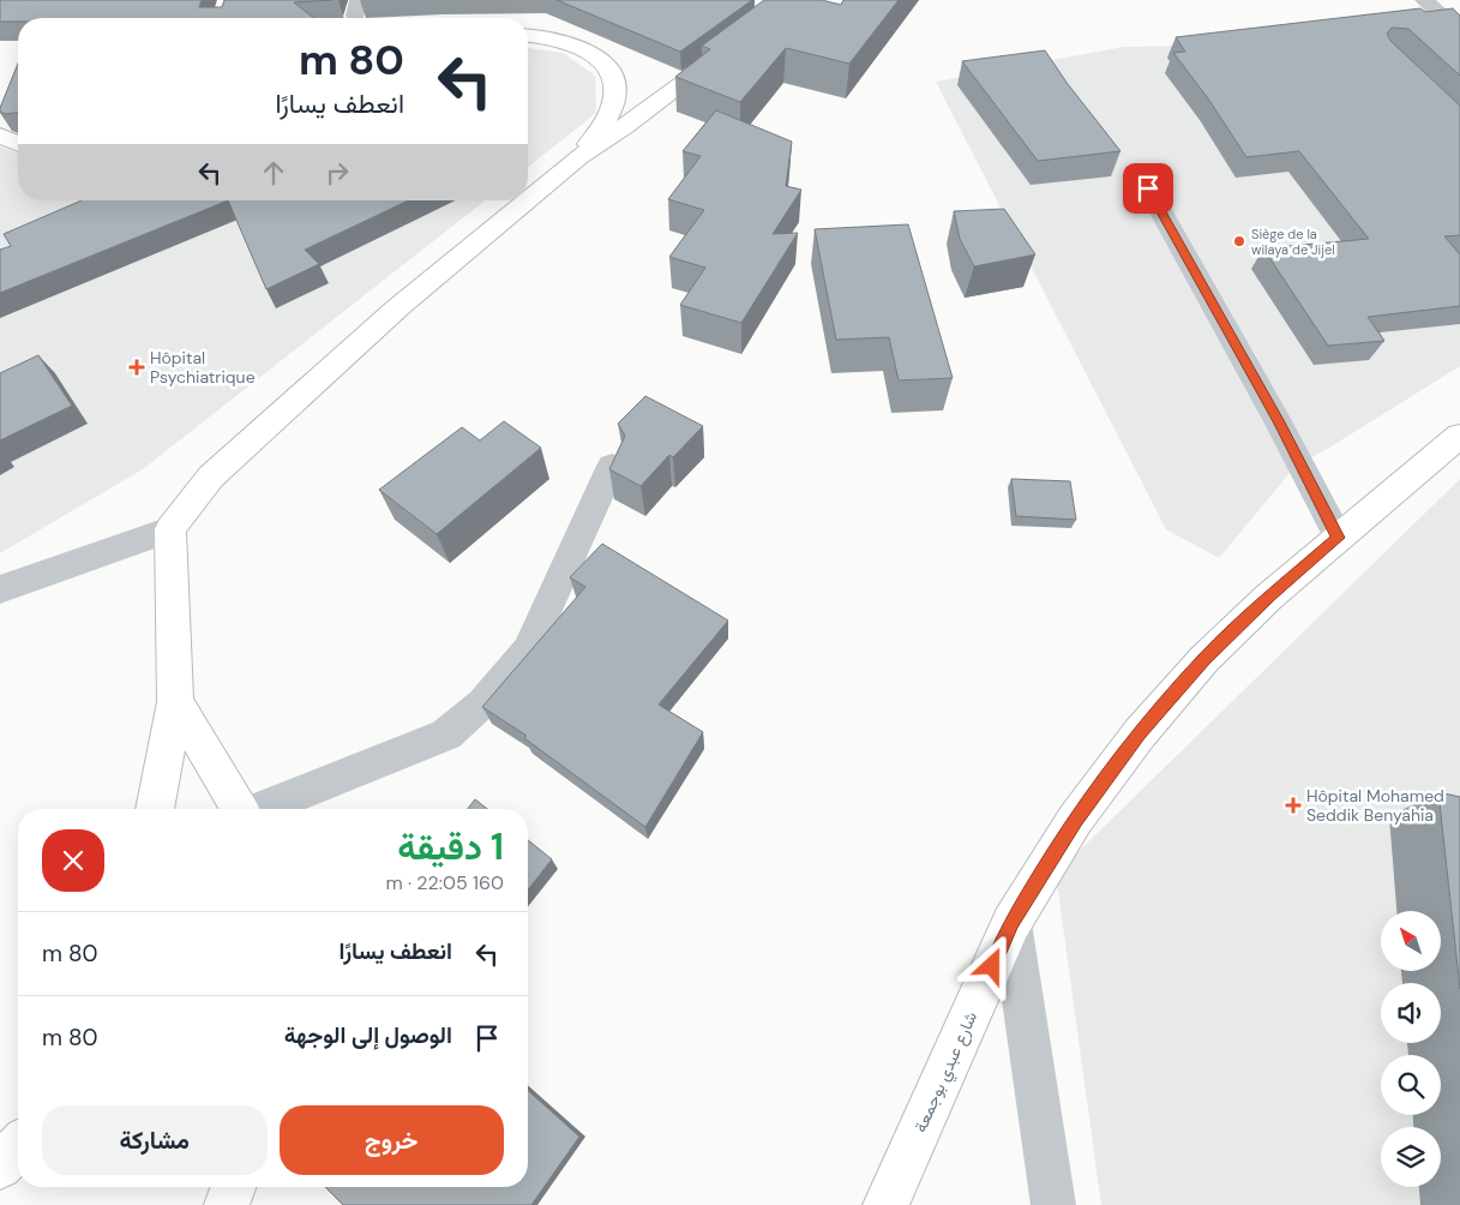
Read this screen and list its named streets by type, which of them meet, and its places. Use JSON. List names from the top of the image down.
{
  "streets": {
    "main road": ["شارع عبدي بوجمعة"]
  },
  "places": {
    "other": ["Siège de la wilaya de Jijel"],
    "health": ["Hôpital Psychiatrique", "Hôpital Mohamed Seddik Benyahia"]
  },
  "north": "top left",
  "page": {
    "turn": ["80 m", "انعطف يسارًا"],
    "heading": ["1 دقيقة", "160 m · 22:05"],
    "list": [
      {
        "name": "انعطف يسارًا",
        "value": "80 m"
      },
      {
        "name": "الوصول إلى الوجهة",
        "value": "80 m"
      }
    ],
    "buttons": ["خروج", "مشاركة"]
  }
}
